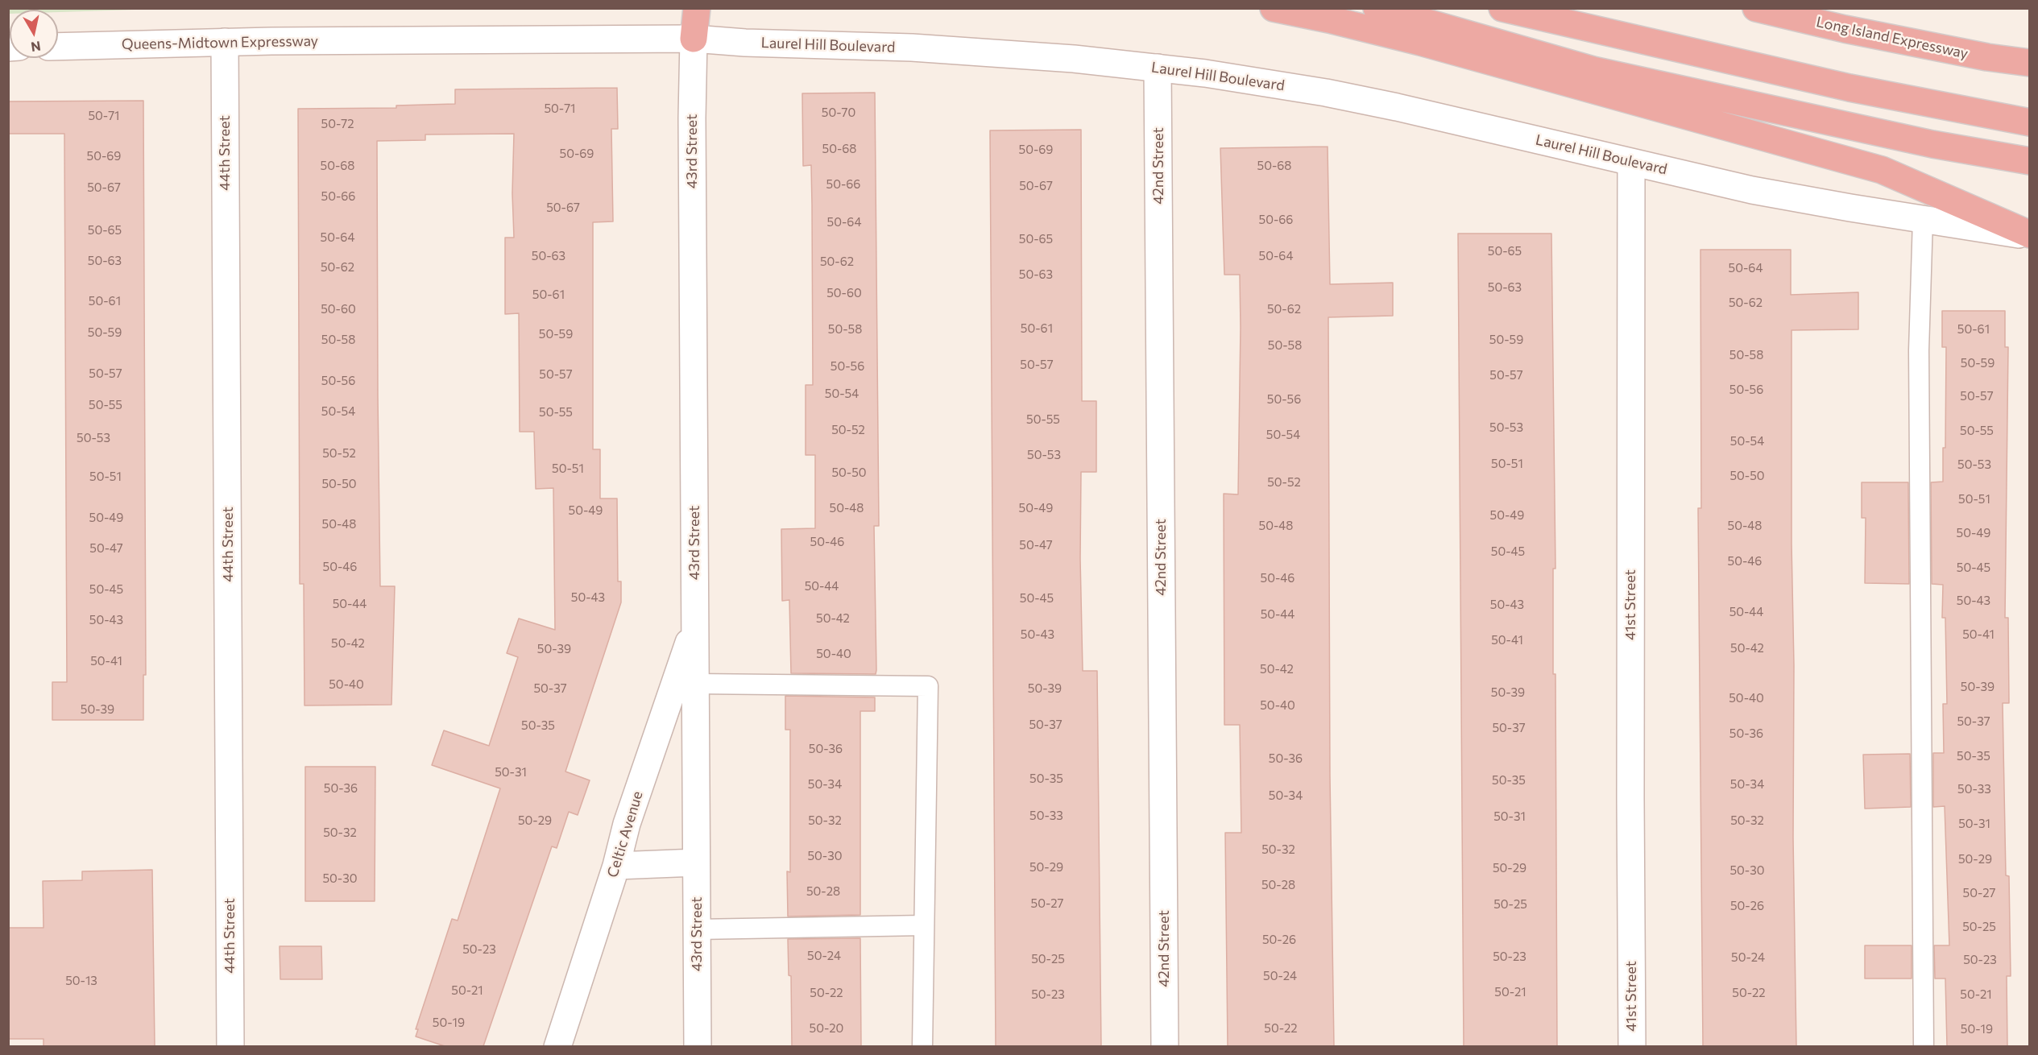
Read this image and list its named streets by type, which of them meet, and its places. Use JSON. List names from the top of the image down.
{
  "streets": {
    "highway": ["Long Island Expressway"],
    "street": [
      "Queens-Midtown Expressway",
      "Laurel Hill Boulevard",
      "43rd Street",
      "44th Street",
      "42nd Street",
      "41st Street",
      "Celtic Avenue"
    ]
  },
  "crossings": [
    ["Queens-Midtown Expressway", "Laurel Hill Boulevard"],
    ["Queens-Midtown Expressway", "44th Street"],
    ["Laurel Hill Boulevard", "43rd Street"],
    ["Laurel Hill Boulevard", "42nd Street"],
    ["Laurel Hill Boulevard", "41st Street"],
    ["43rd Street", "Celtic Avenue"]
  ],
  "house_numbers": [
    "50-71",
    "50-70",
    "50-71",
    "50-72",
    "50-68",
    "50-69",
    "50-69",
    "50-69",
    "50-68",
    "50-68",
    "50-66",
    "50-67",
    "50-67",
    "50-66",
    "50-67",
    "50-66",
    "50-64",
    "50-65",
    "50-64",
    "50-65",
    "50-65",
    "50-63",
    "50-64",
    "50-63",
    "50-62",
    "50-62",
    "50-64",
    "50-63",
    "50-63",
    "50-60",
    "50-61",
    "50-61",
    "50-62",
    "50-60",
    "50-62",
    "50-61",
    "50-58",
    "50-61",
    "50-59",
    "50-59",
    "50-58",
    "50-59",
    "50-58",
    "50-58",
    "50-59",
    "50-57",
    "50-56",
    "50-57",
    "50-57",
    "50-57",
    "50-56",
    "50-56",
    "50-54",
    "50-57",
    "50-56",
    "50-55",
    "50-54",
    "50-55",
    "50-55",
    "50-53",
    "50-52",
    "50-55",
    "50-54",
    "50-53",
    "50-54",
    "50-52",
    "50-53",
    "50-51",
    "50-53",
    "50-51",
    "50-50",
    "50-50",
    "50-51",
    "50-52",
    "50-50",
    "50-51",
    "50-48",
    "50-49",
    "50-49",
    "50-49",
    "50-49",
    "50-48",
    "50-48",
    "50-48",
    "50-49",
    "50-46",
    "50-47",
    "50-47",
    "50-45",
    "50-46",
    "50-46",
    "50-45",
    "50-46",
    "50-44",
    "50-45",
    "50-43",
    "50-45",
    "50-43",
    "50-44",
    "50-43",
    "50-44",
    "50-44",
    "50-42",
    "50-43",
    "50-43",
    "50-41",
    "50-41",
    "50-42",
    "50-42",
    "50-39",
    "50-40",
    "50-41",
    "50-42",
    "50-40",
    "50-39",
    "50-37",
    "50-39",
    "50-39",
    "50-40",
    "50-40",
    "50-39",
    "50-37",
    "50-37",
    "50-35",
    "50-37",
    "50-36",
    "50-36",
    "50-35",
    "50-36",
    "50-31",
    "50-35",
    "50-35",
    "50-34",
    "50-34",
    "50-36",
    "50-33",
    "50-34",
    "50-33",
    "50-31",
    "50-29",
    "50-32",
    "50-32",
    "50-31",
    "50-32",
    "50-32",
    "50-30",
    "50-29",
    "50-29",
    "50-29",
    "50-30",
    "50-30",
    "50-28",
    "50-28",
    "50-27",
    "50-27",
    "50-25",
    "50-26",
    "50-25",
    "50-26",
    "50-23",
    "50-24",
    "50-23",
    "50-24",
    "50-25",
    "50-23",
    "50-24",
    "50-13",
    "50-21",
    "50-21",
    "50-22",
    "50-22",
    "50-23",
    "50-21",
    "50-19",
    "50-20",
    "50-22",
    "50-19"
  ],
  "north": "bottom"
}
